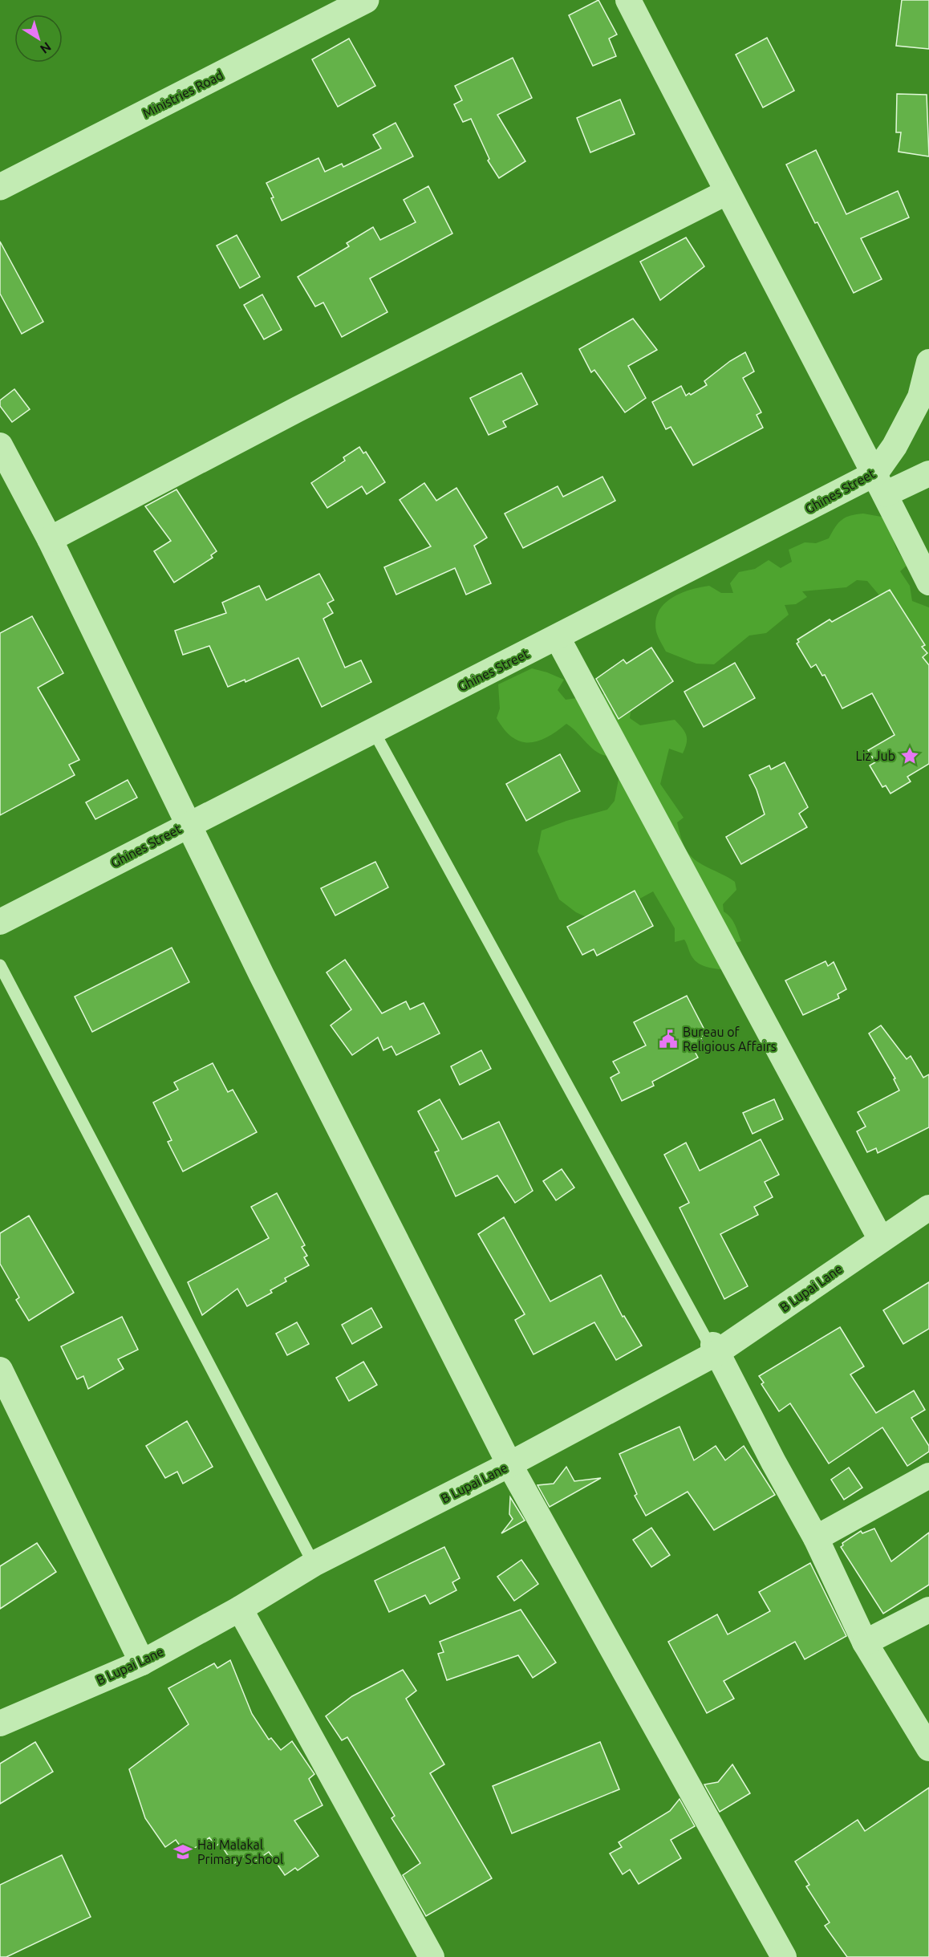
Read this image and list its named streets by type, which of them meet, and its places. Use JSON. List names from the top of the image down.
{
  "streets": {
    "street": ["Ministries Road", "Ghines Street", "B Lupai Lane"]
  },
  "places": {
    "place": ["Liz Jub"],
    "public building": ["Bureau of Religious Affairs"],
    "school or university": ["Hai Malakal Primary School"]
  },
  "north": "bottom right"
}
